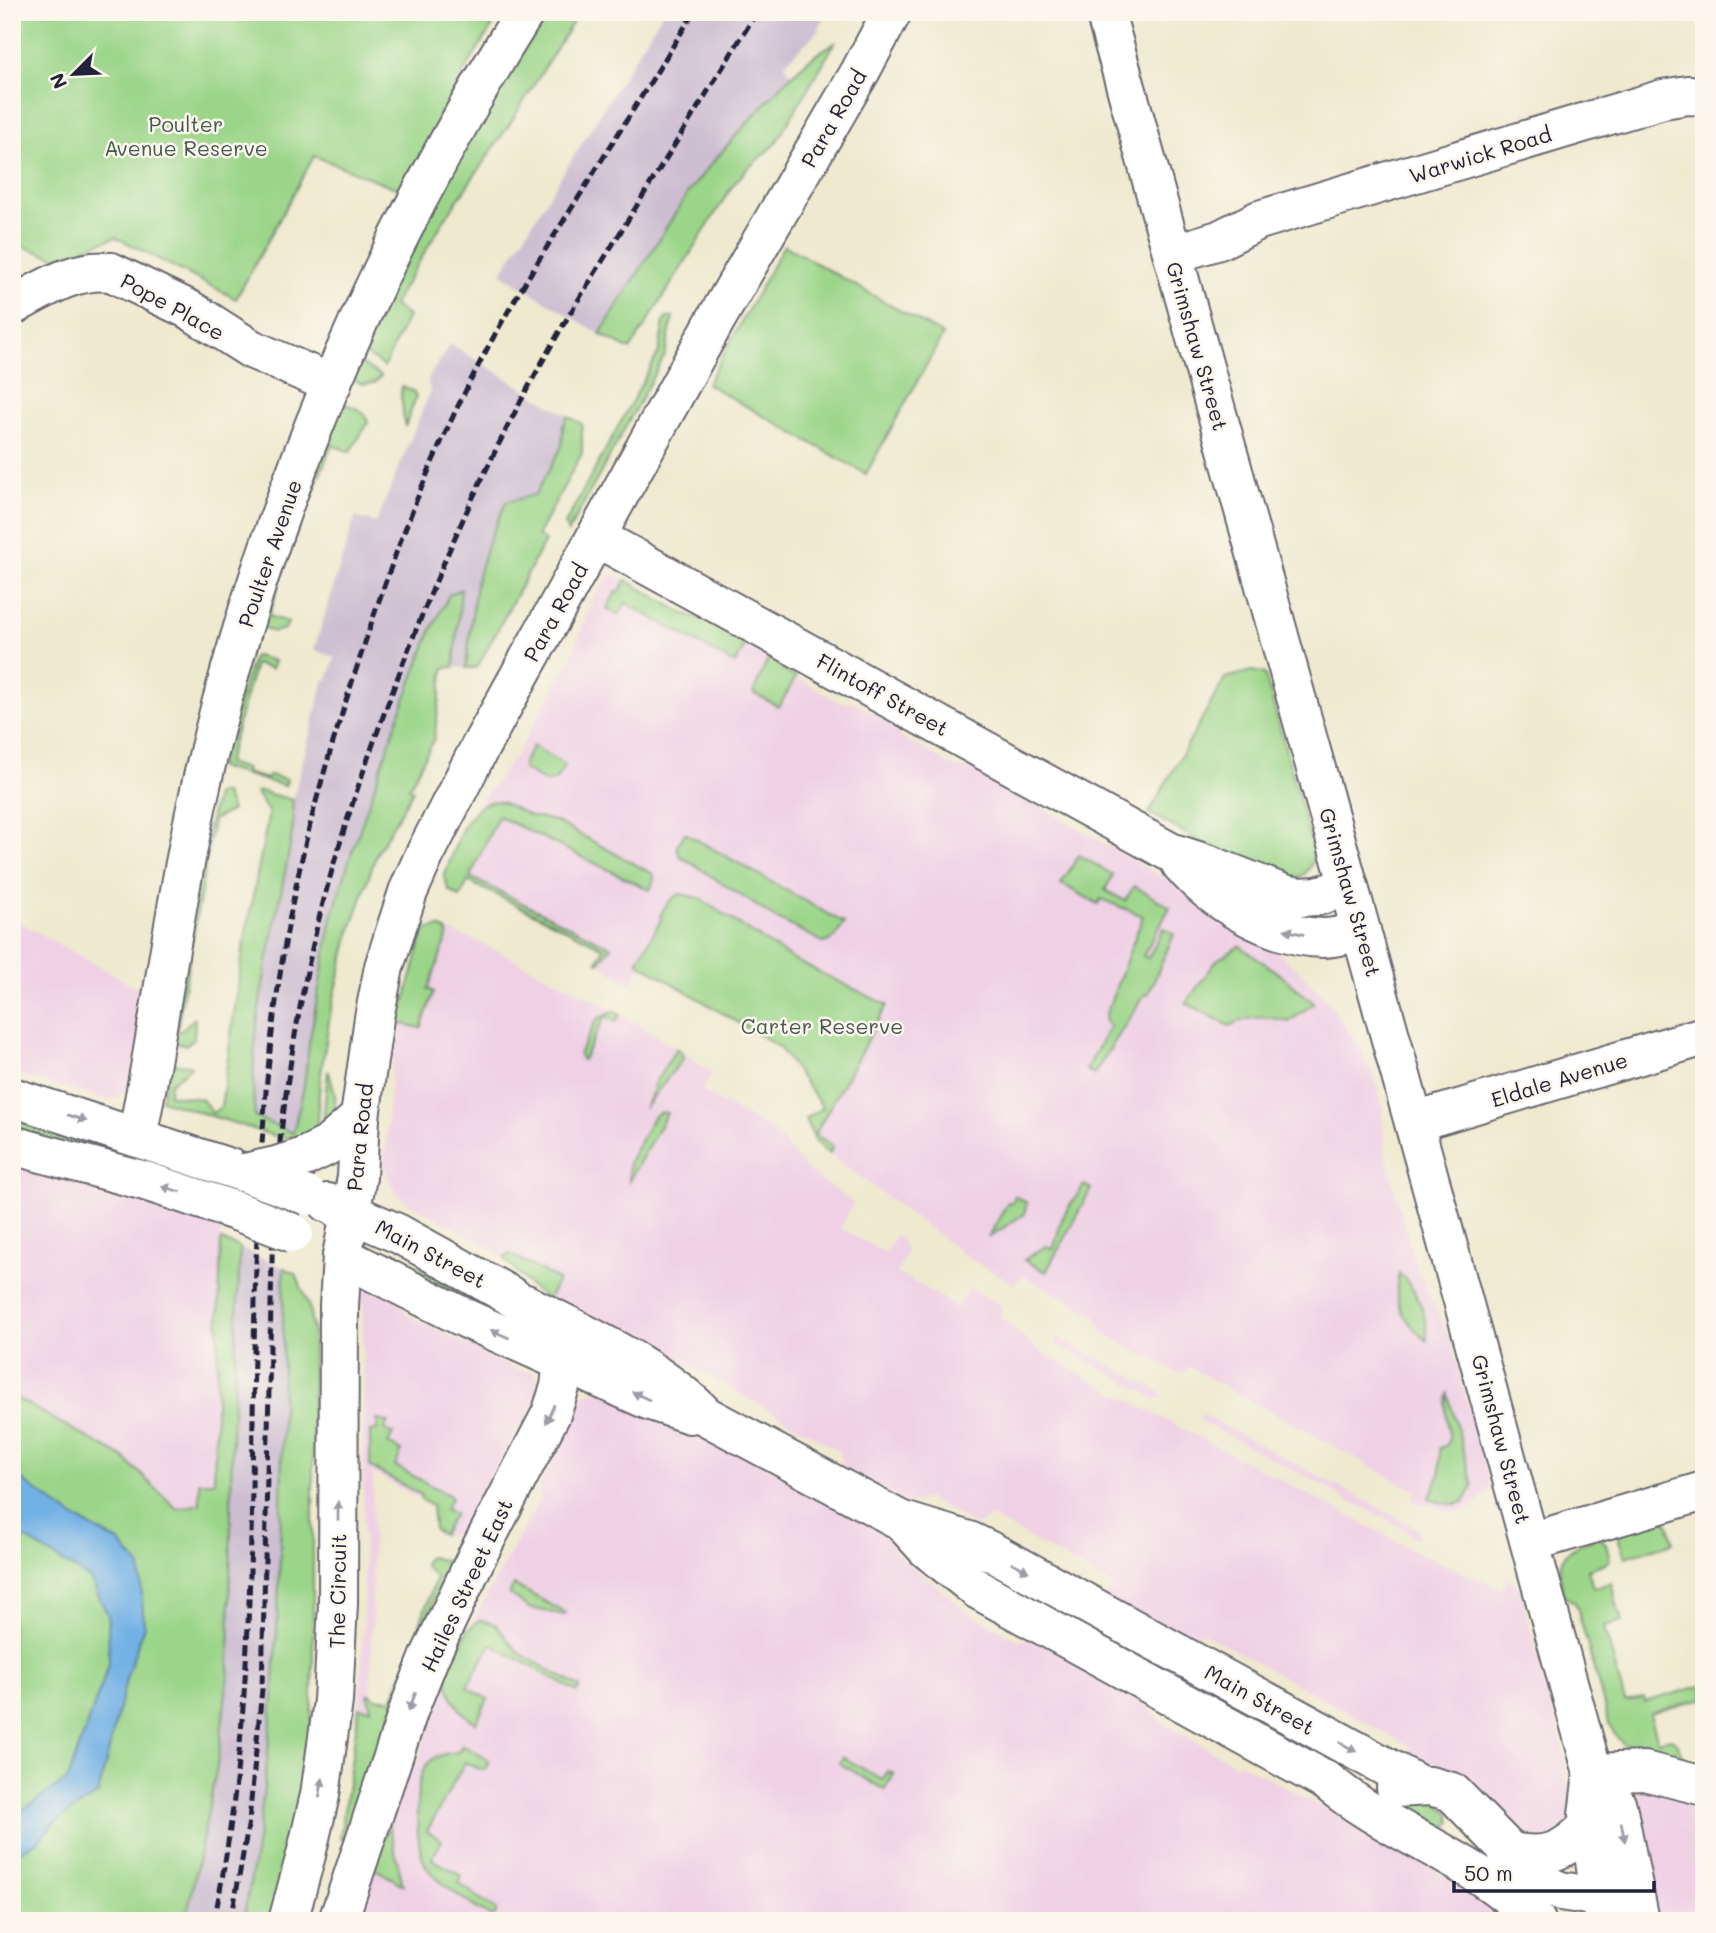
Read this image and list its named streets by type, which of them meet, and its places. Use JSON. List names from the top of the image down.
{
  "streets": {
    "street": [
      "Para Road",
      "Warwick Road",
      "Pope Place",
      "Grimshaw Street",
      "Poulter Avenue",
      "Flintoff Street",
      "Eldale Avenue",
      "Main Street",
      "Hailes Street East",
      "The Circuit"
    ]
  },
  "crossings": [
    ["Para Road", "Flintoff Street"],
    ["Para Road", "Main Street"],
    ["Para Road", "The Circuit"],
    ["Warwick Road", "Grimshaw Street"],
    ["Pope Place", "Poulter Avenue"],
    ["Grimshaw Street", "Flintoff Street"],
    ["Grimshaw Street", "Eldale Avenue"],
    ["Grimshaw Street", "Main Street"],
    ["Poulter Avenue", "Main Street"],
    ["Main Street", "Hailes Street East"],
    ["Main Street", "The Circuit"]
  ],
  "one_way": ["Hailes Street East", "The Circuit"],
  "parks": ["Poulter Avenue Reserve", "Carter Reserve"],
  "scale_bar": "50 m",
  "north": "bottom left"
}
